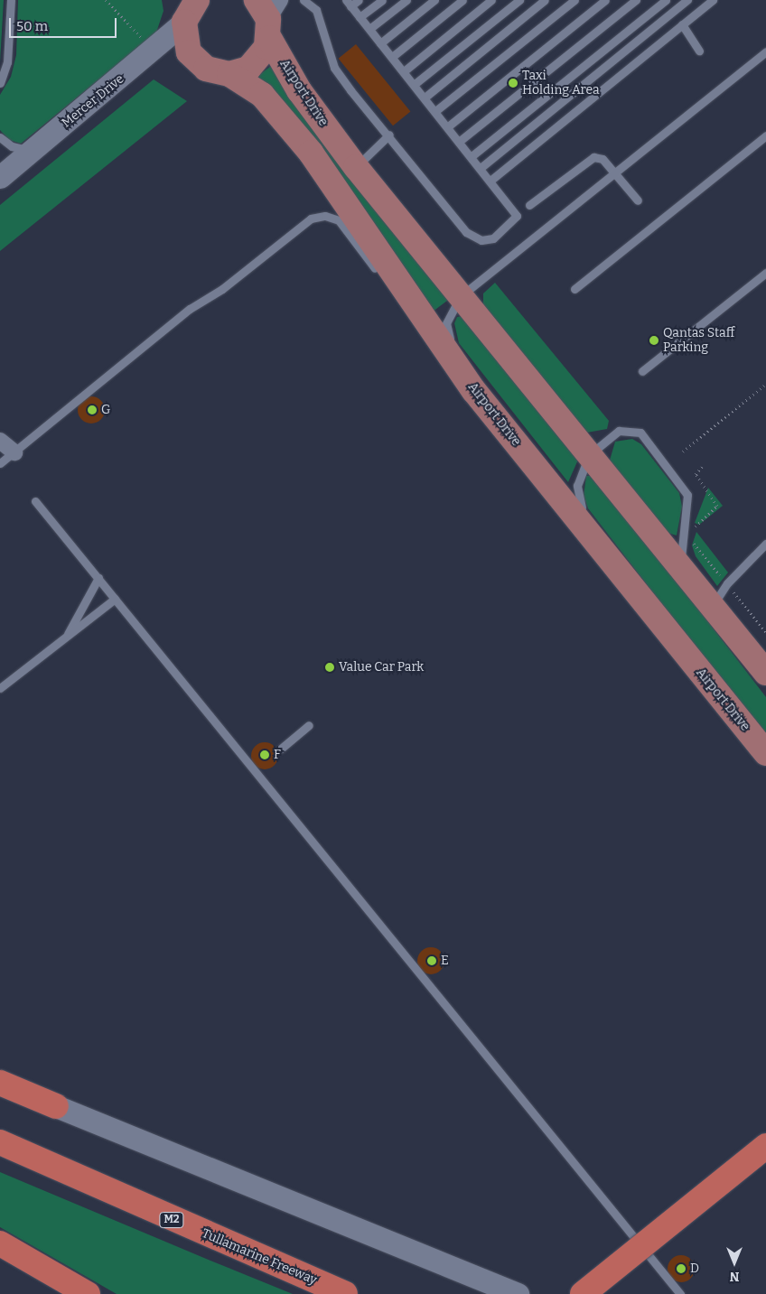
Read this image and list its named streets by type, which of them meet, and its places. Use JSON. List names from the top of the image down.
{
  "streets": {
    "highway": ["M2", "Tullamarine Freeway"],
    "main road": ["Airport Drive"],
    "street": ["Mercer Drive"]
  },
  "crossings": [
    ["Airport Drive", "Mercer Drive"]
  ],
  "places": [
    "Taxi Holding Area",
    "Qantas Staff Parking",
    "G",
    "Value Car Park",
    "F",
    "E",
    "D"
  ],
  "scale_bar": "50 m",
  "north": "bottom"
}
